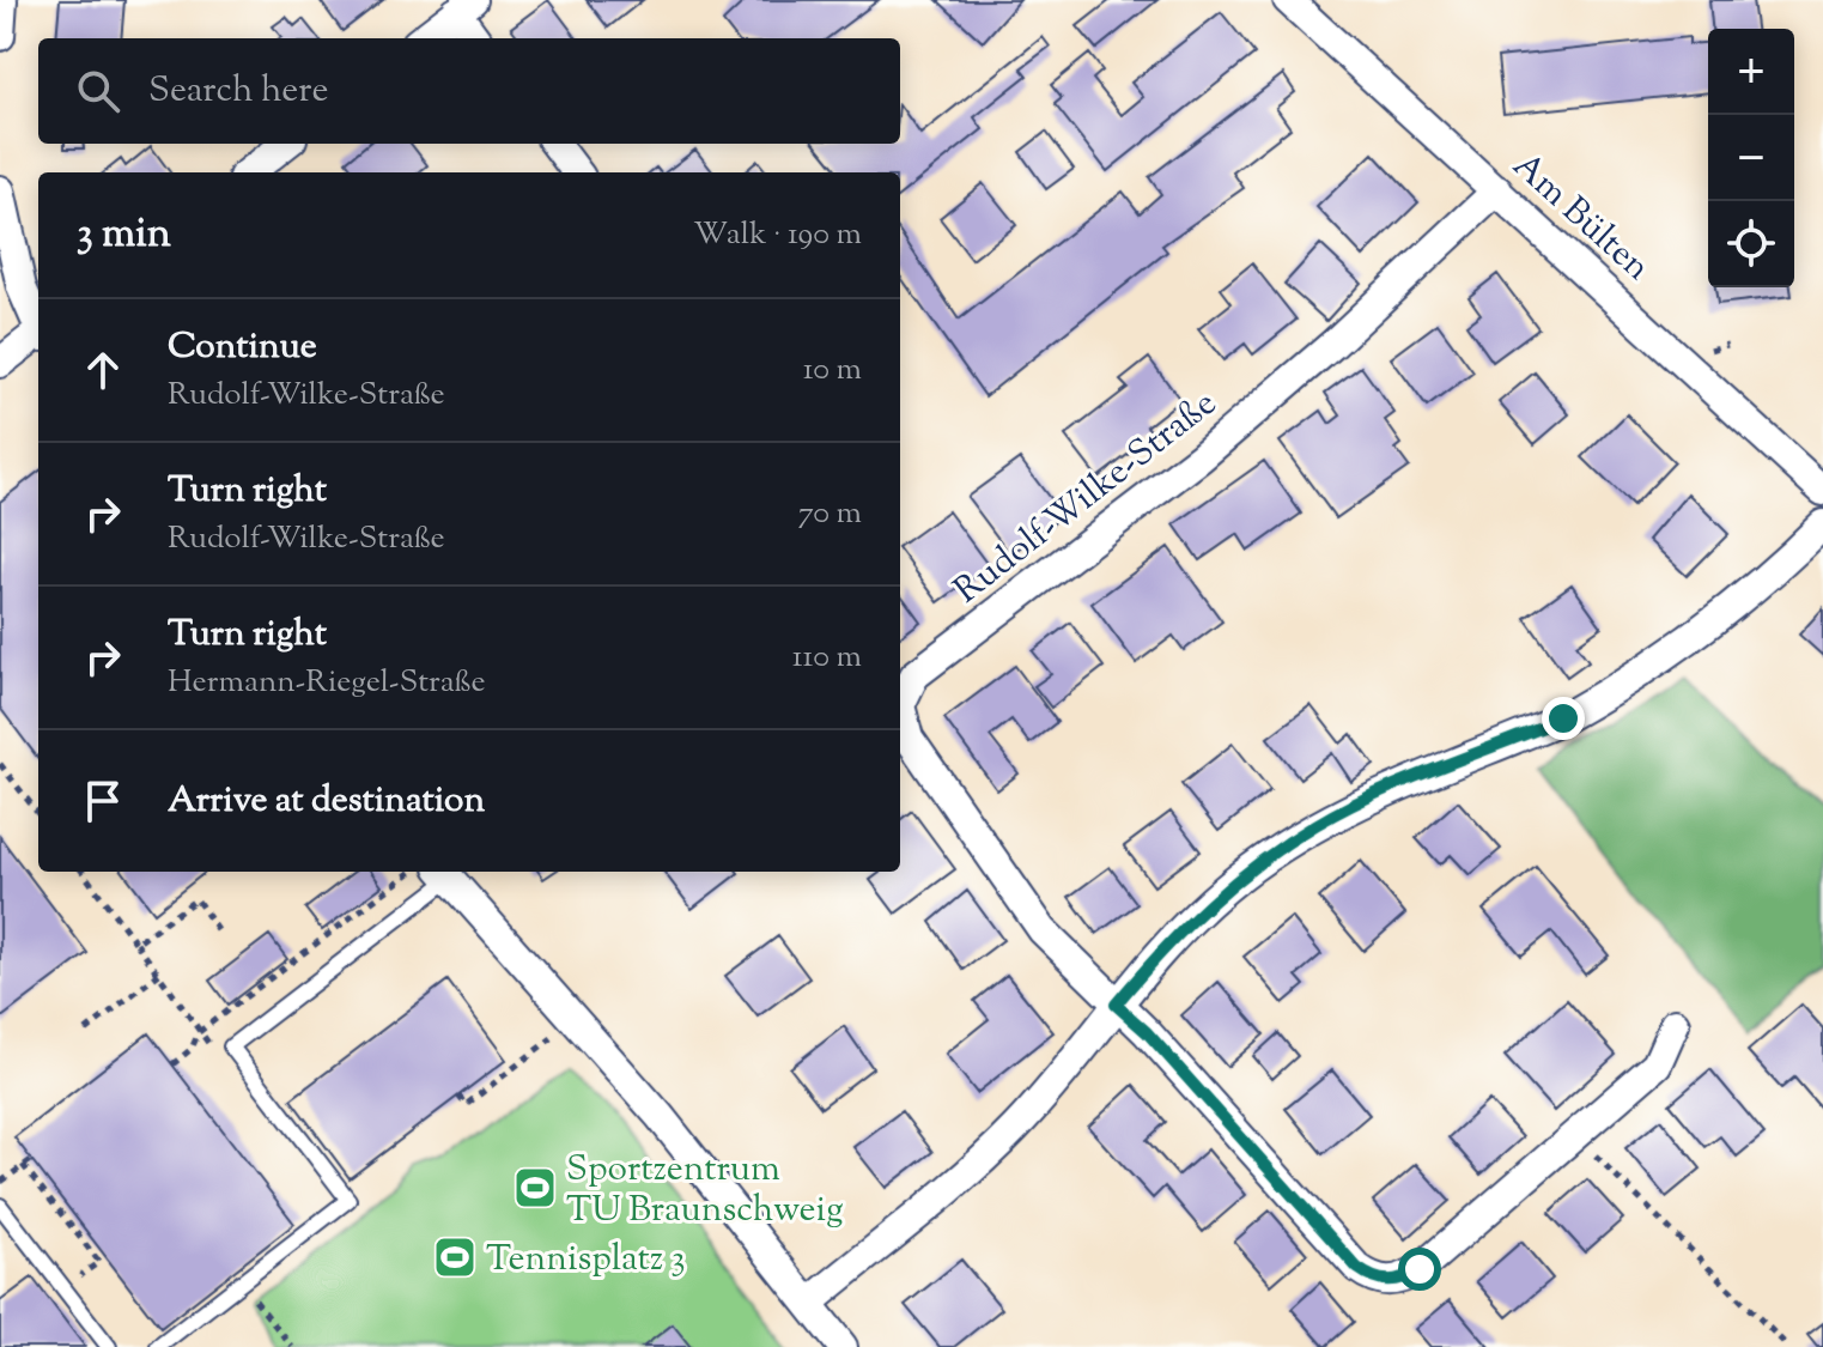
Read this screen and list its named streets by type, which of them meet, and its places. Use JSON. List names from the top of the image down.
{
  "streets": {
    "street": ["Am Bülten", "Rudolf-Wilke-Straße"]
  },
  "crossings": [
    ["Am Bülten", "Rudolf-Wilke-Straße"]
  ],
  "places": {
    "sports": ["Sportzentrum TU Braunschweig", "Tennisplatz 3"]
  },
  "page": {
    "map_buttons": ["+", "−"],
    "search": "Search here",
    "heading": ["3 min", "Walk · 190 m"],
    "list": [
      ["Continue", "Rudolf-Wilke-Straße", "10 m"],
      ["Turn right", "Rudolf-Wilke-Straße", "70 m"],
      ["Turn right", "Hermann-Riegel-Straße", "110 m"],
      "Arrive at destination"
    ]
  }
}
